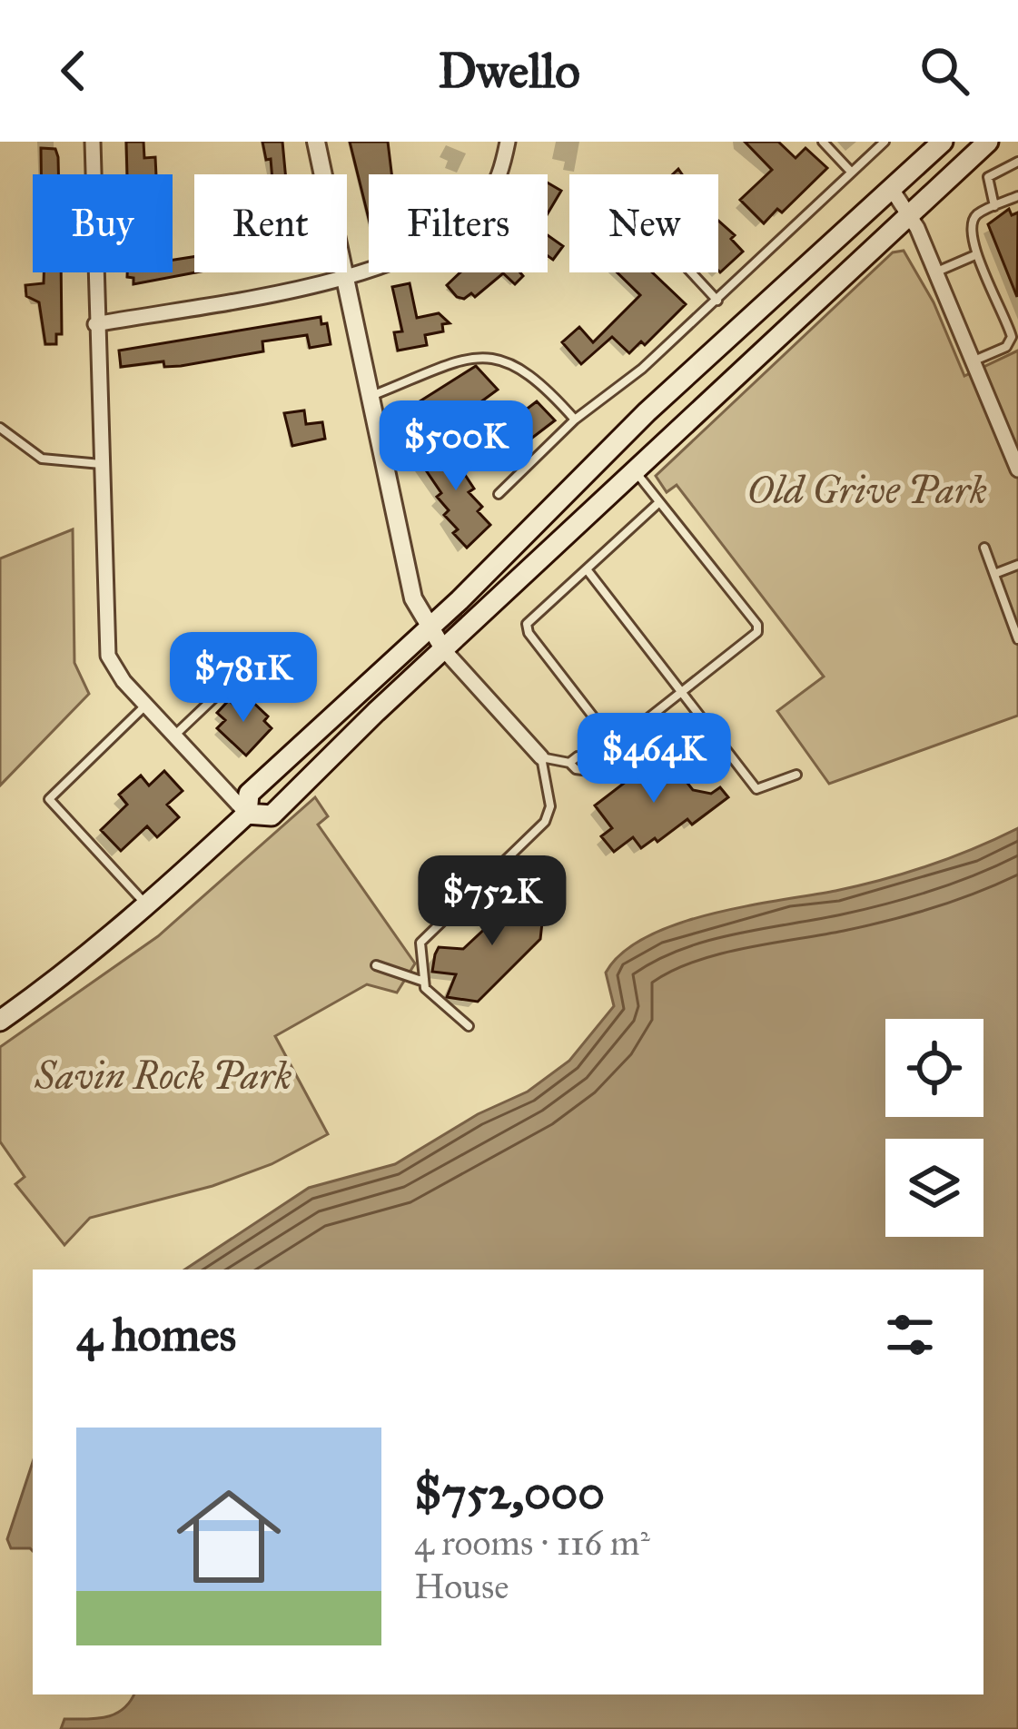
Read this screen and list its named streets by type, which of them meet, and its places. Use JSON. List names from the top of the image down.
{
  "parks": ["Old Grive Park", "Savin Rock Park"],
  "page": {
    "header": "Dwello",
    "chip": [
      "Buy",
      "Rent",
      "Filters",
      "New"
    ],
    "price": [
      "$500K",
      "$781K",
      "$464K",
      "$752K"
    ],
    "heading": "4 homes",
    "list": [
      {
        "name": "$752,000",
        "note": "4 rooms · 116 m² · House"
      }
    ]
  }
}
